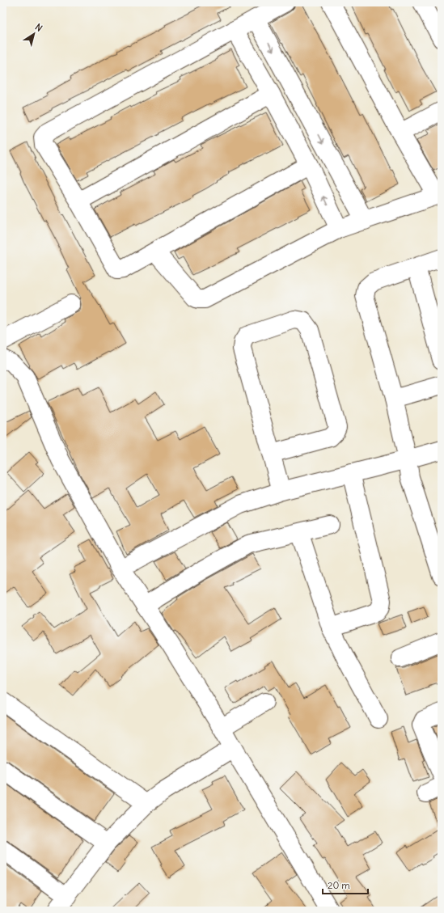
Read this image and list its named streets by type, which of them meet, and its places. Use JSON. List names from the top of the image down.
{
  "scale_bar": "20 m",
  "north": "top right"
}
